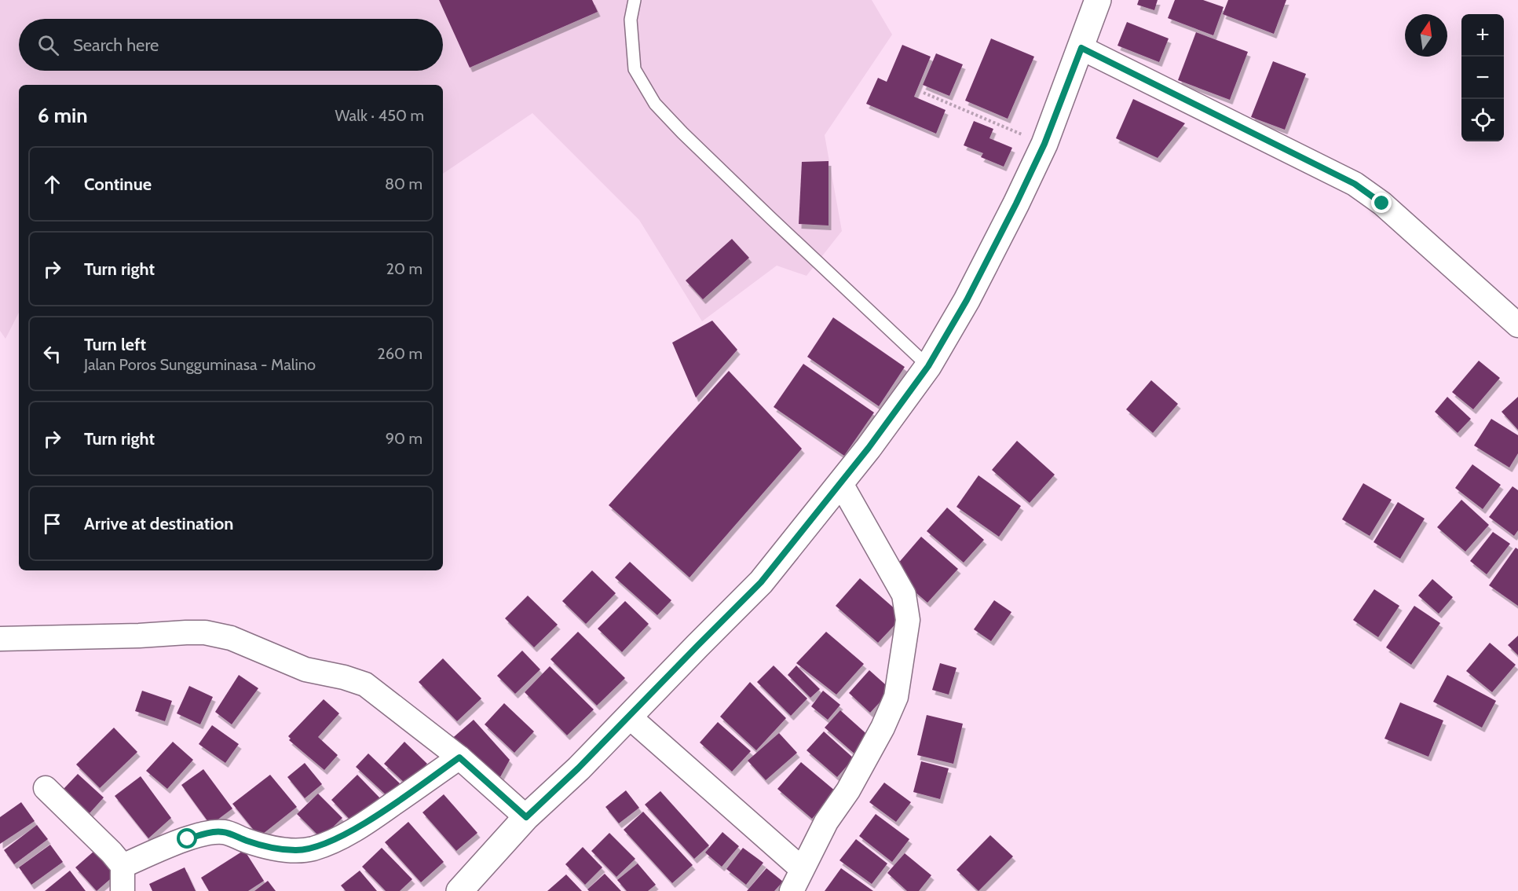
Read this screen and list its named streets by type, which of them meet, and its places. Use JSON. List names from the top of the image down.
{
  "north": "top",
  "page": {
    "map_buttons": ["+", "−"],
    "search": "Search here",
    "heading": ["6 min", "Walk · 450 m"],
    "list": [
      ["Continue", "80 m"],
      ["Turn right", "20 m"],
      ["Turn left", "Jalan Poros Sungguminasa - Malino", "260 m"],
      ["Turn right", "90 m"],
      "Arrive at destination"
    ]
  }
}
